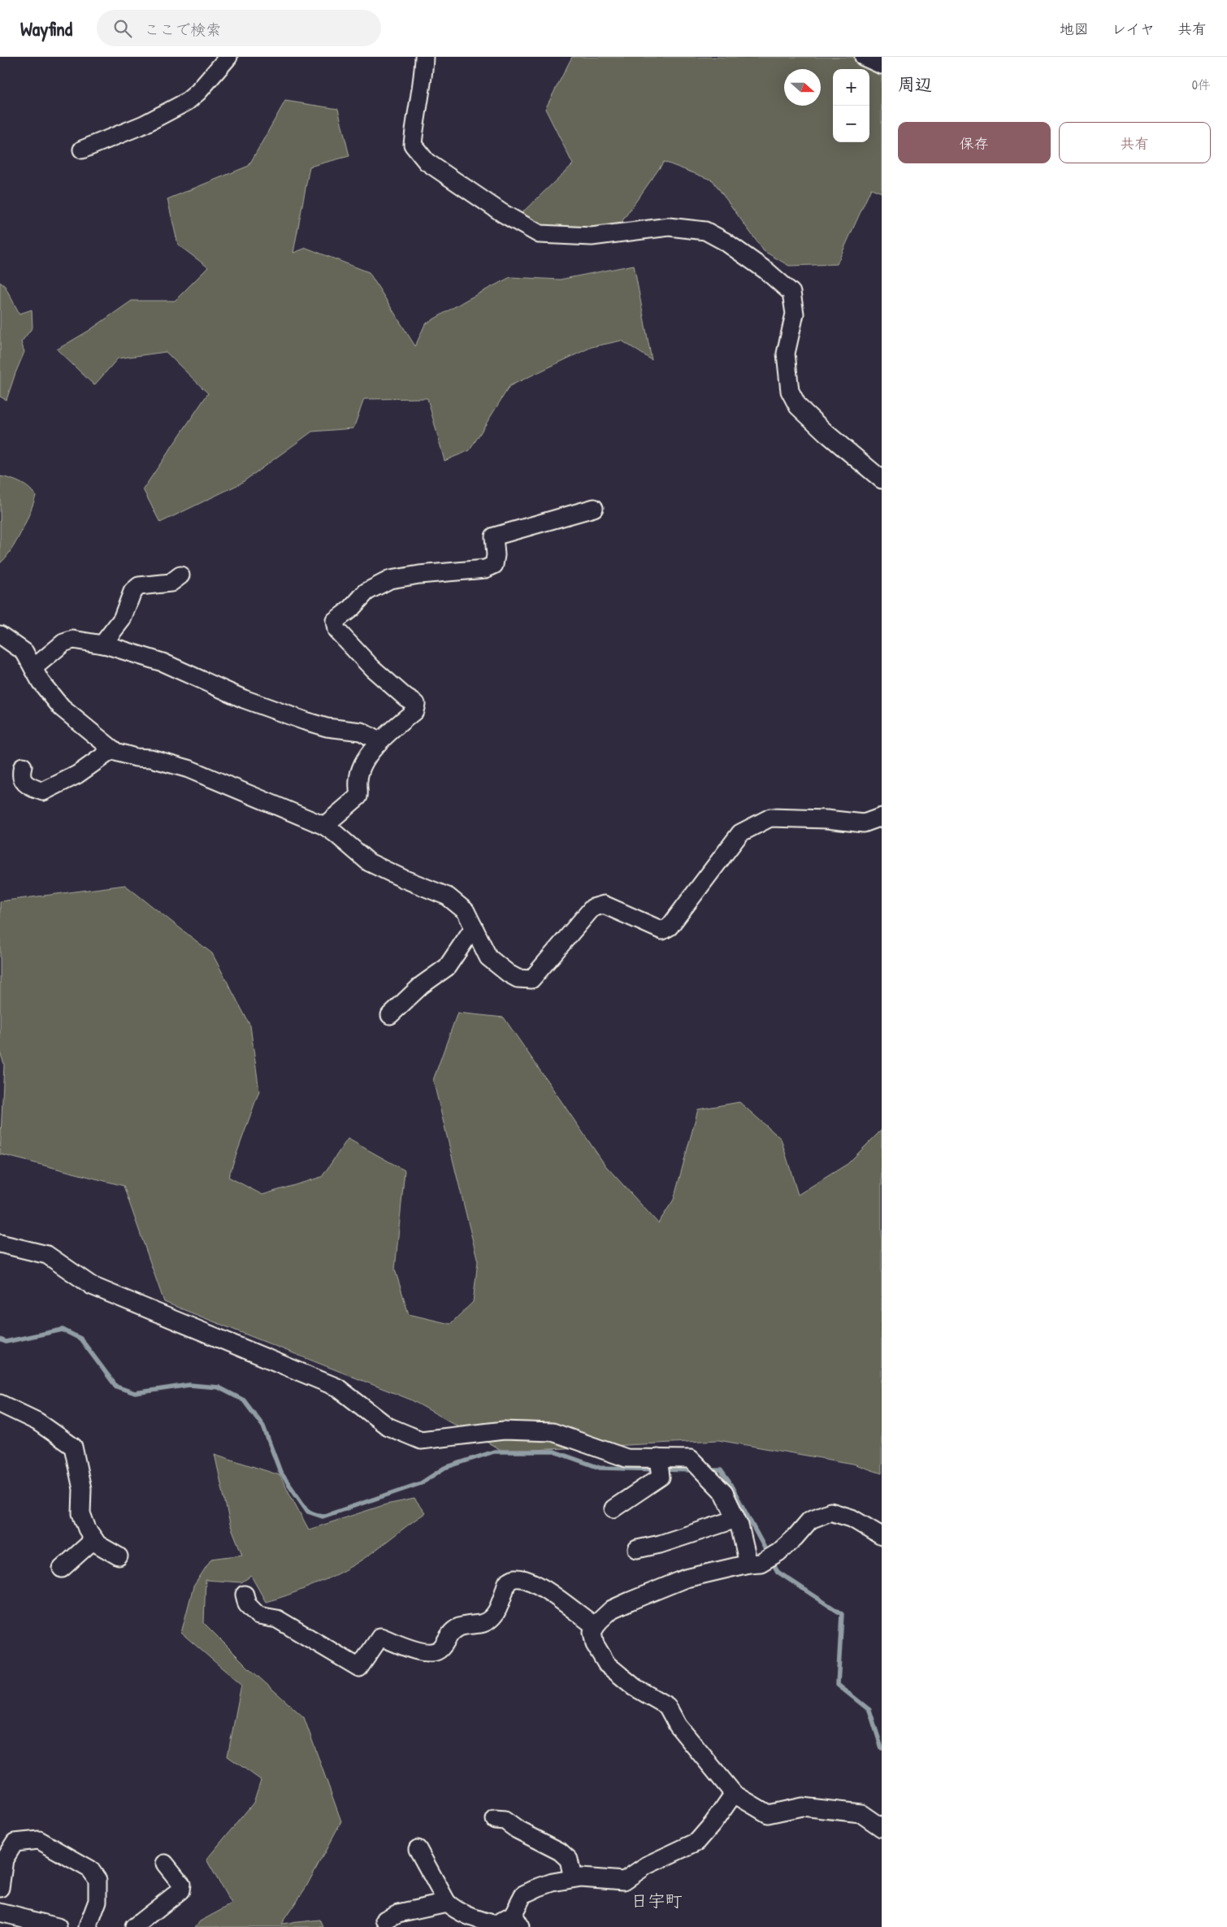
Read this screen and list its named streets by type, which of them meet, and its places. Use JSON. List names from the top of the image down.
{
  "districts": ["日宇町"],
  "north": "right",
  "page": {
    "header": "Wayfind",
    "search": "ここで検索",
    "nav": ["地図", "レイヤ", "共有"],
    "heading": ["周辺", "0件"],
    "map_buttons": ["+", "−"],
    "buttons": ["保存", "共有"]
  }
}
